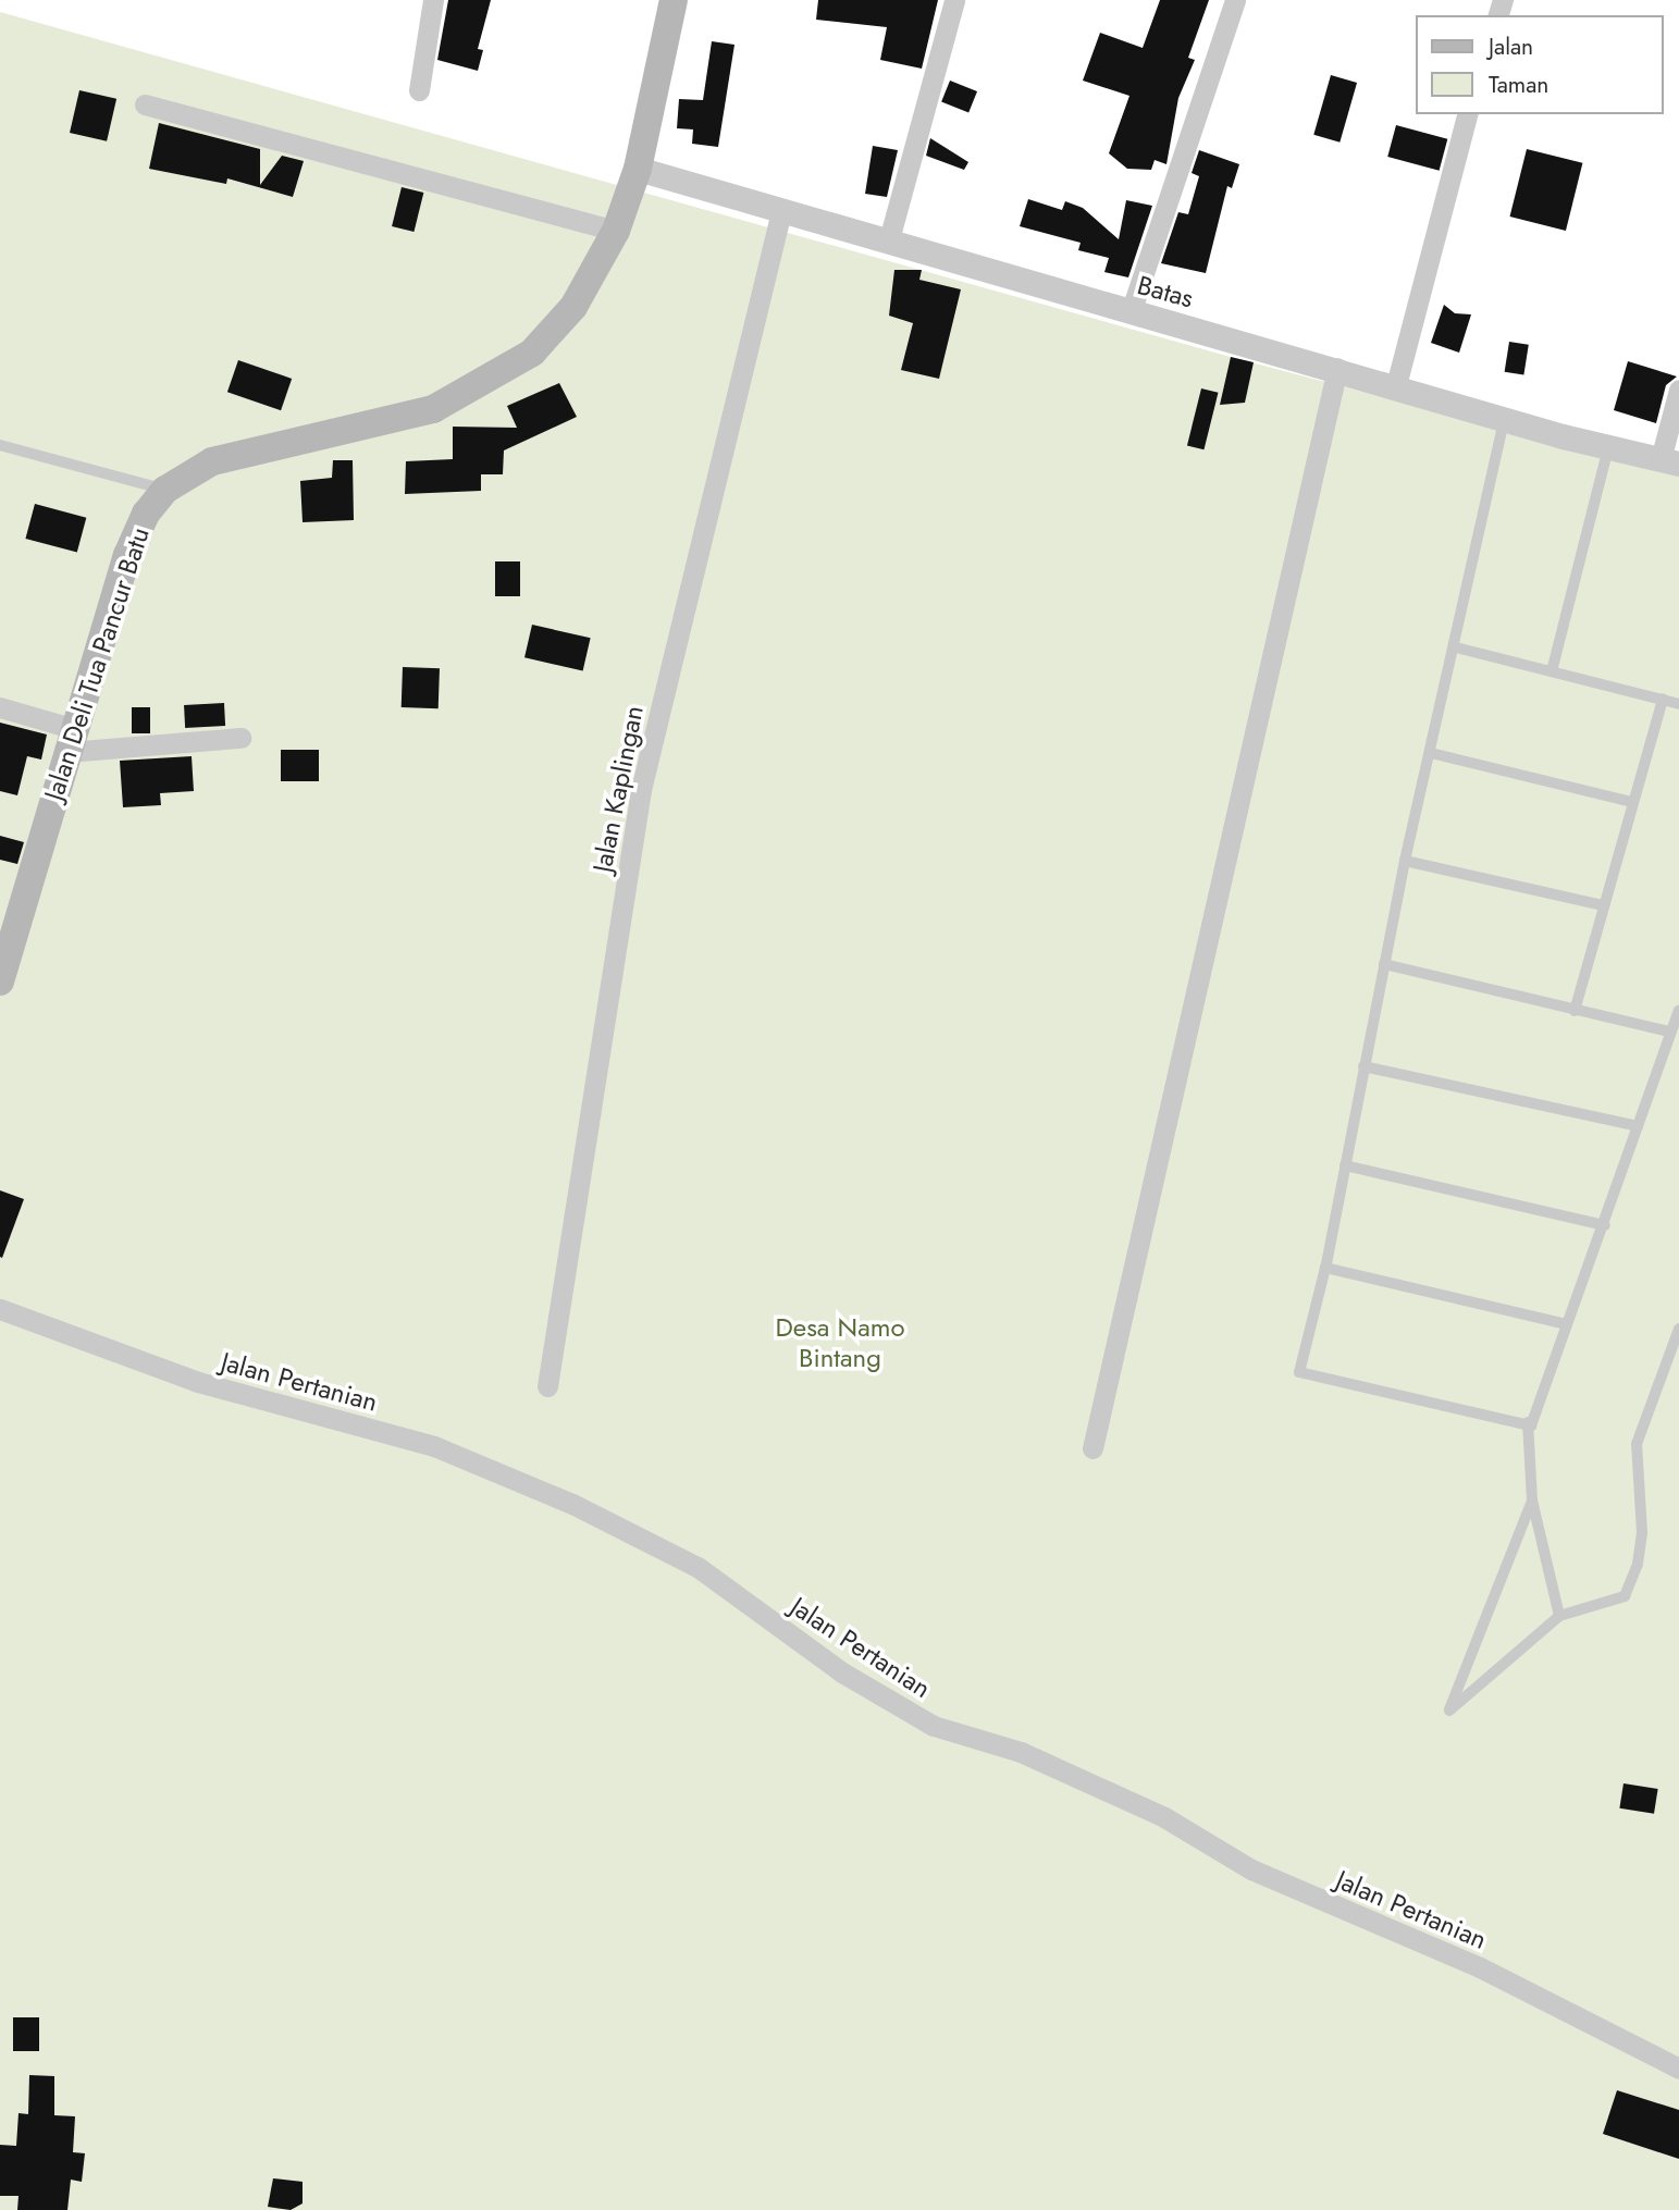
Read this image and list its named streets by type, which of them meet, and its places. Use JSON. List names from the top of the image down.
{
  "streets": {
    "main road": ["Jalan Deli Tua Pancur Batu"],
    "street": ["Batas", "Jalan Kaplingan", "Jalan Pertanian"]
  },
  "crossings": [
    ["Batas", "Jalan Deli Tua Pancur Batu"],
    ["Batas", "Jalan Kaplingan"]
  ],
  "parks": ["Desa Namo Bintang"],
  "legend": ["Jalan", "Taman"]
}
